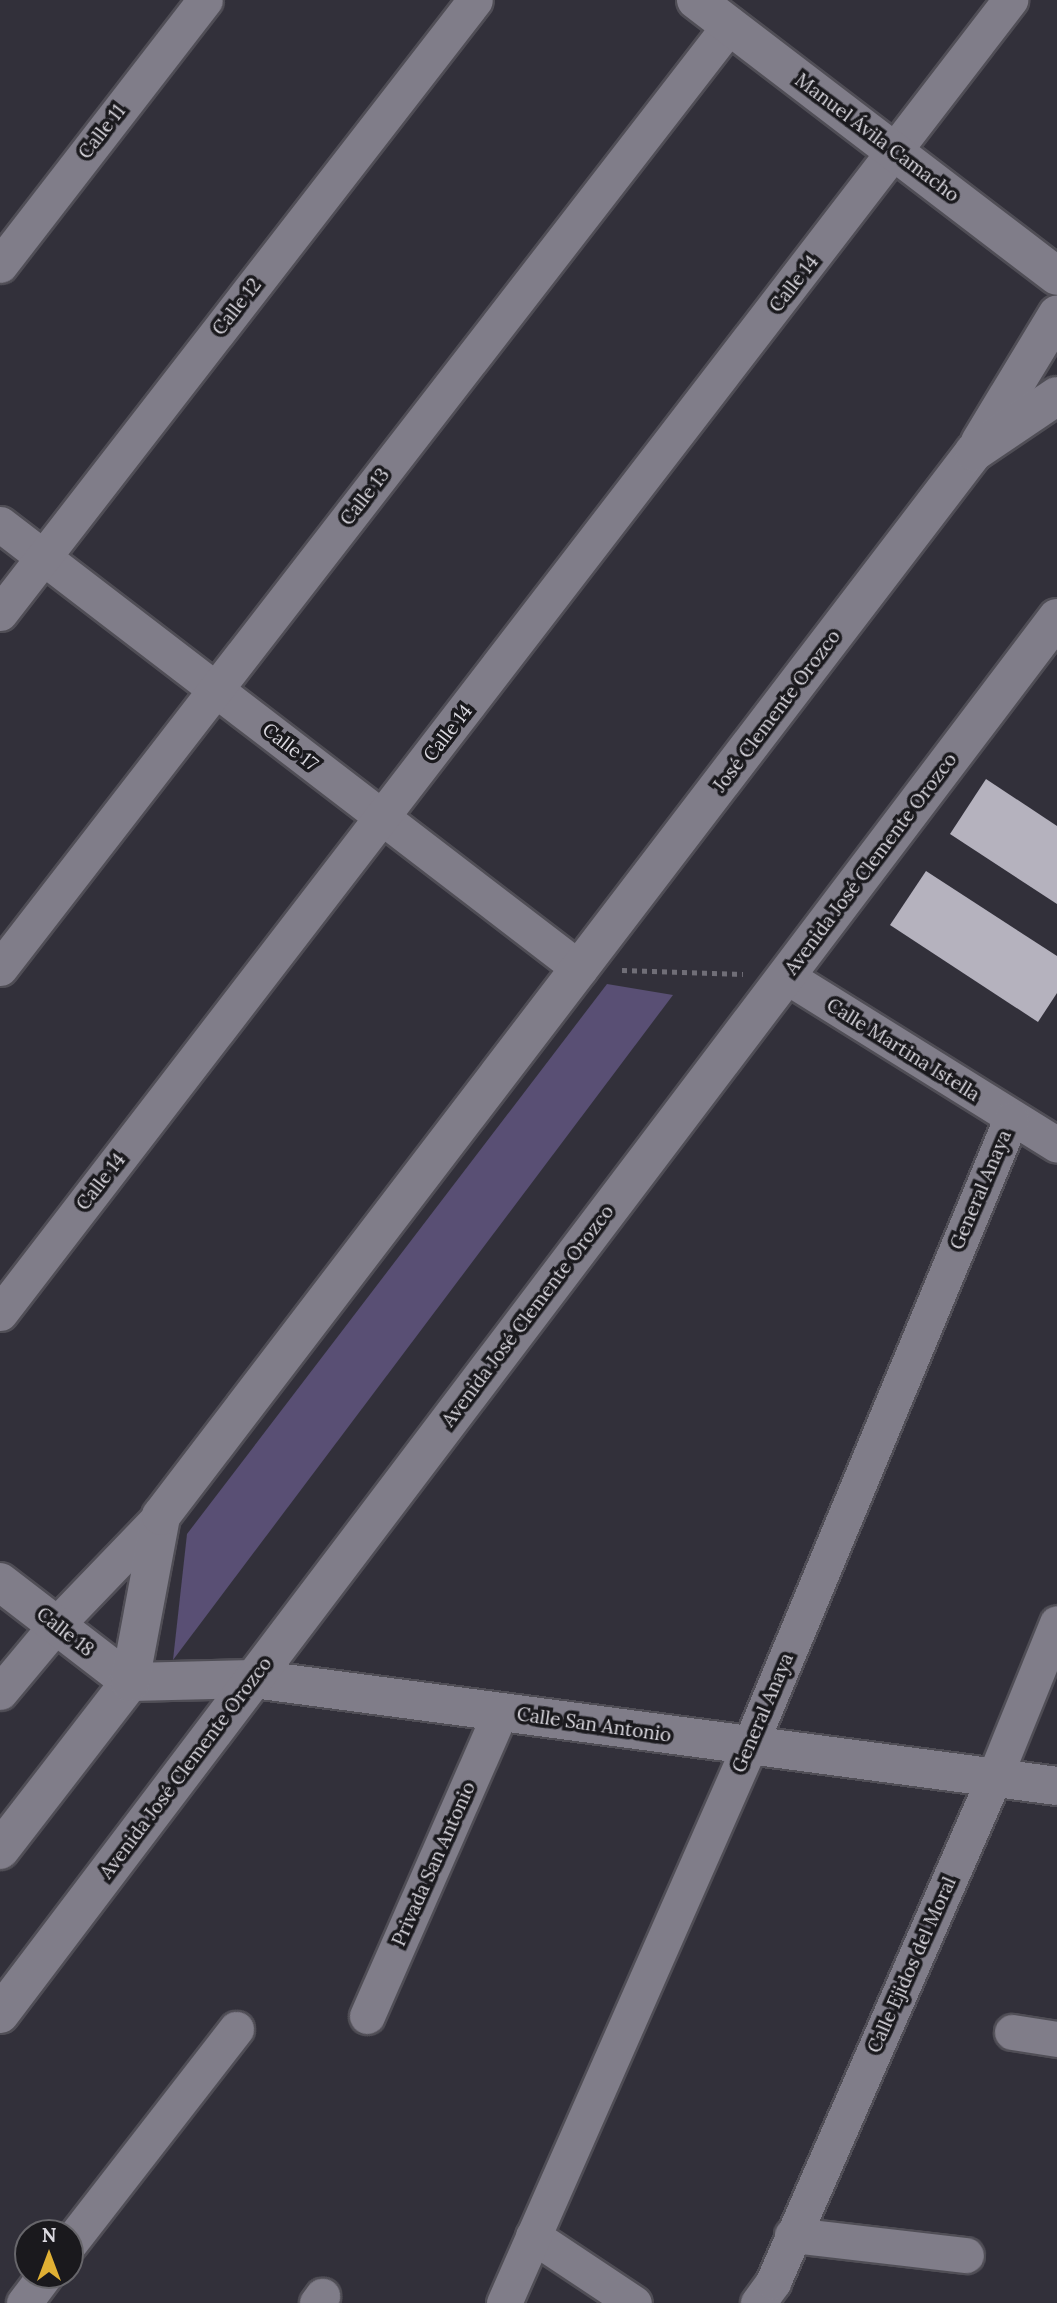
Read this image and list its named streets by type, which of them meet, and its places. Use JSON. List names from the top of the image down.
{
  "streets": {
    "street": [
      "Calle 11",
      "Manuel Ávila Camacho",
      "Calle 14",
      "Calle 12",
      "Calle 13",
      "José Clemente Orozco",
      "Calle 17",
      "Avenida José Clemente Orozco",
      "Calle Martina Istella",
      "General Anaya",
      "Calle 18",
      "Calle San Antonio",
      "Privada San Antonio",
      "Calle Ejidos del Moral"
    ]
  },
  "crossings": [
    ["Manuel Ávila Camacho", "Calle 14"],
    ["Manuel Ávila Camacho", "Calle 13"],
    ["Calle 14", "Calle 17"],
    ["Calle 12", "Calle 17"],
    ["Calle 13", "Calle 17"],
    ["José Clemente Orozco", "Calle 17"],
    ["Avenida José Clemente Orozco", "Calle Martina Istella"],
    ["Avenida José Clemente Orozco", "Calle San Antonio"],
    ["Calle Martina Istella", "General Anaya"],
    ["General Anaya", "Calle San Antonio"],
    ["Calle 18", "Calle San Antonio"],
    ["Calle San Antonio", "Privada San Antonio"],
    ["Calle San Antonio", "Calle Ejidos del Moral"]
  ],
  "north": "top"
}
